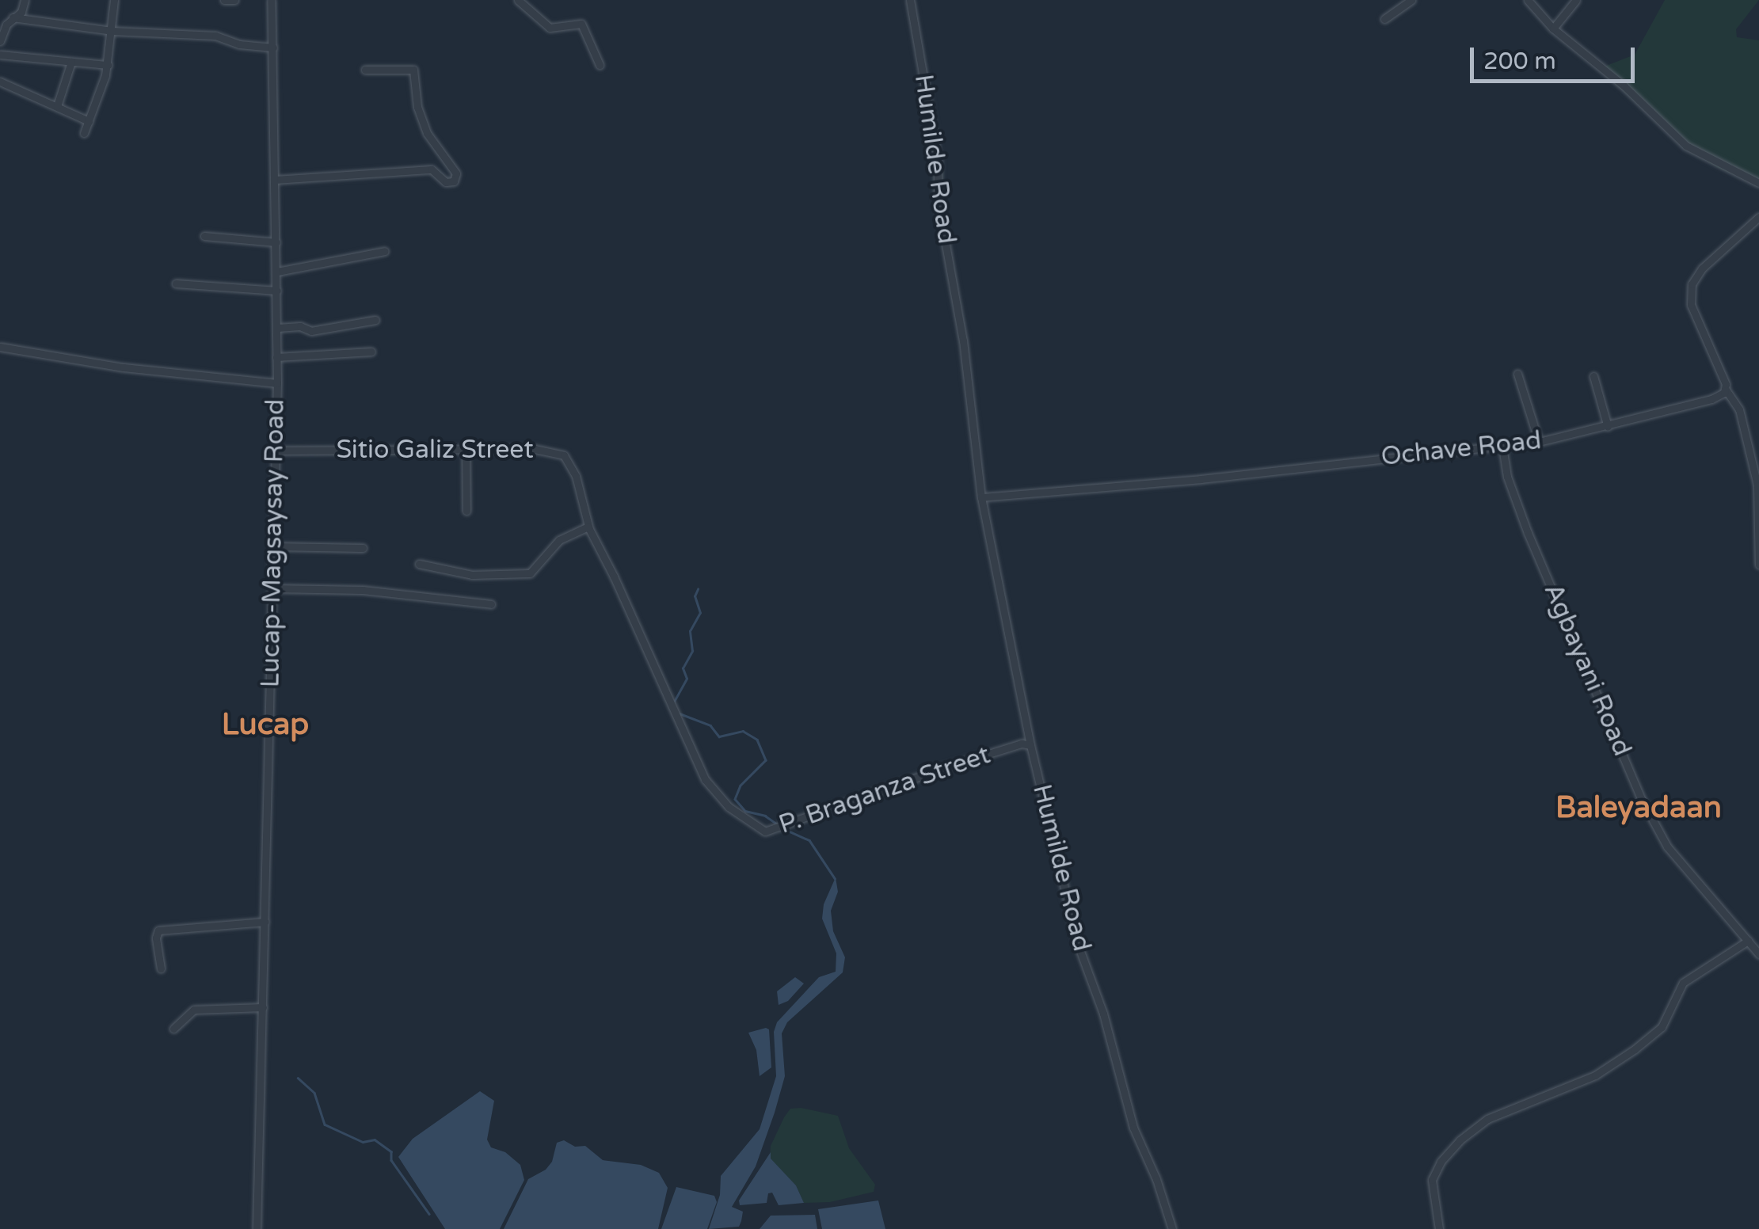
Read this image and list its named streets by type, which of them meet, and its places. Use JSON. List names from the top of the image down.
{
  "streets": {
    "street": [
      "Humilde Road",
      "Ochave Road",
      "Sitio Galiz Street",
      "Lucap-Magsaysay Road",
      "Agbayani Road",
      "P. Braganza Street"
    ]
  },
  "crossings": [
    ["Humilde Road", "Ochave Road"],
    ["Humilde Road", "P. Braganza Street"],
    ["Ochave Road", "Agbayani Road"],
    ["Sitio Galiz Street", "Lucap-Magsaysay Road"],
    ["Sitio Galiz Street", "P. Braganza Street"]
  ],
  "districts": ["Lucap", "Baleyadaan"],
  "scale_bar": "200 m"
}
